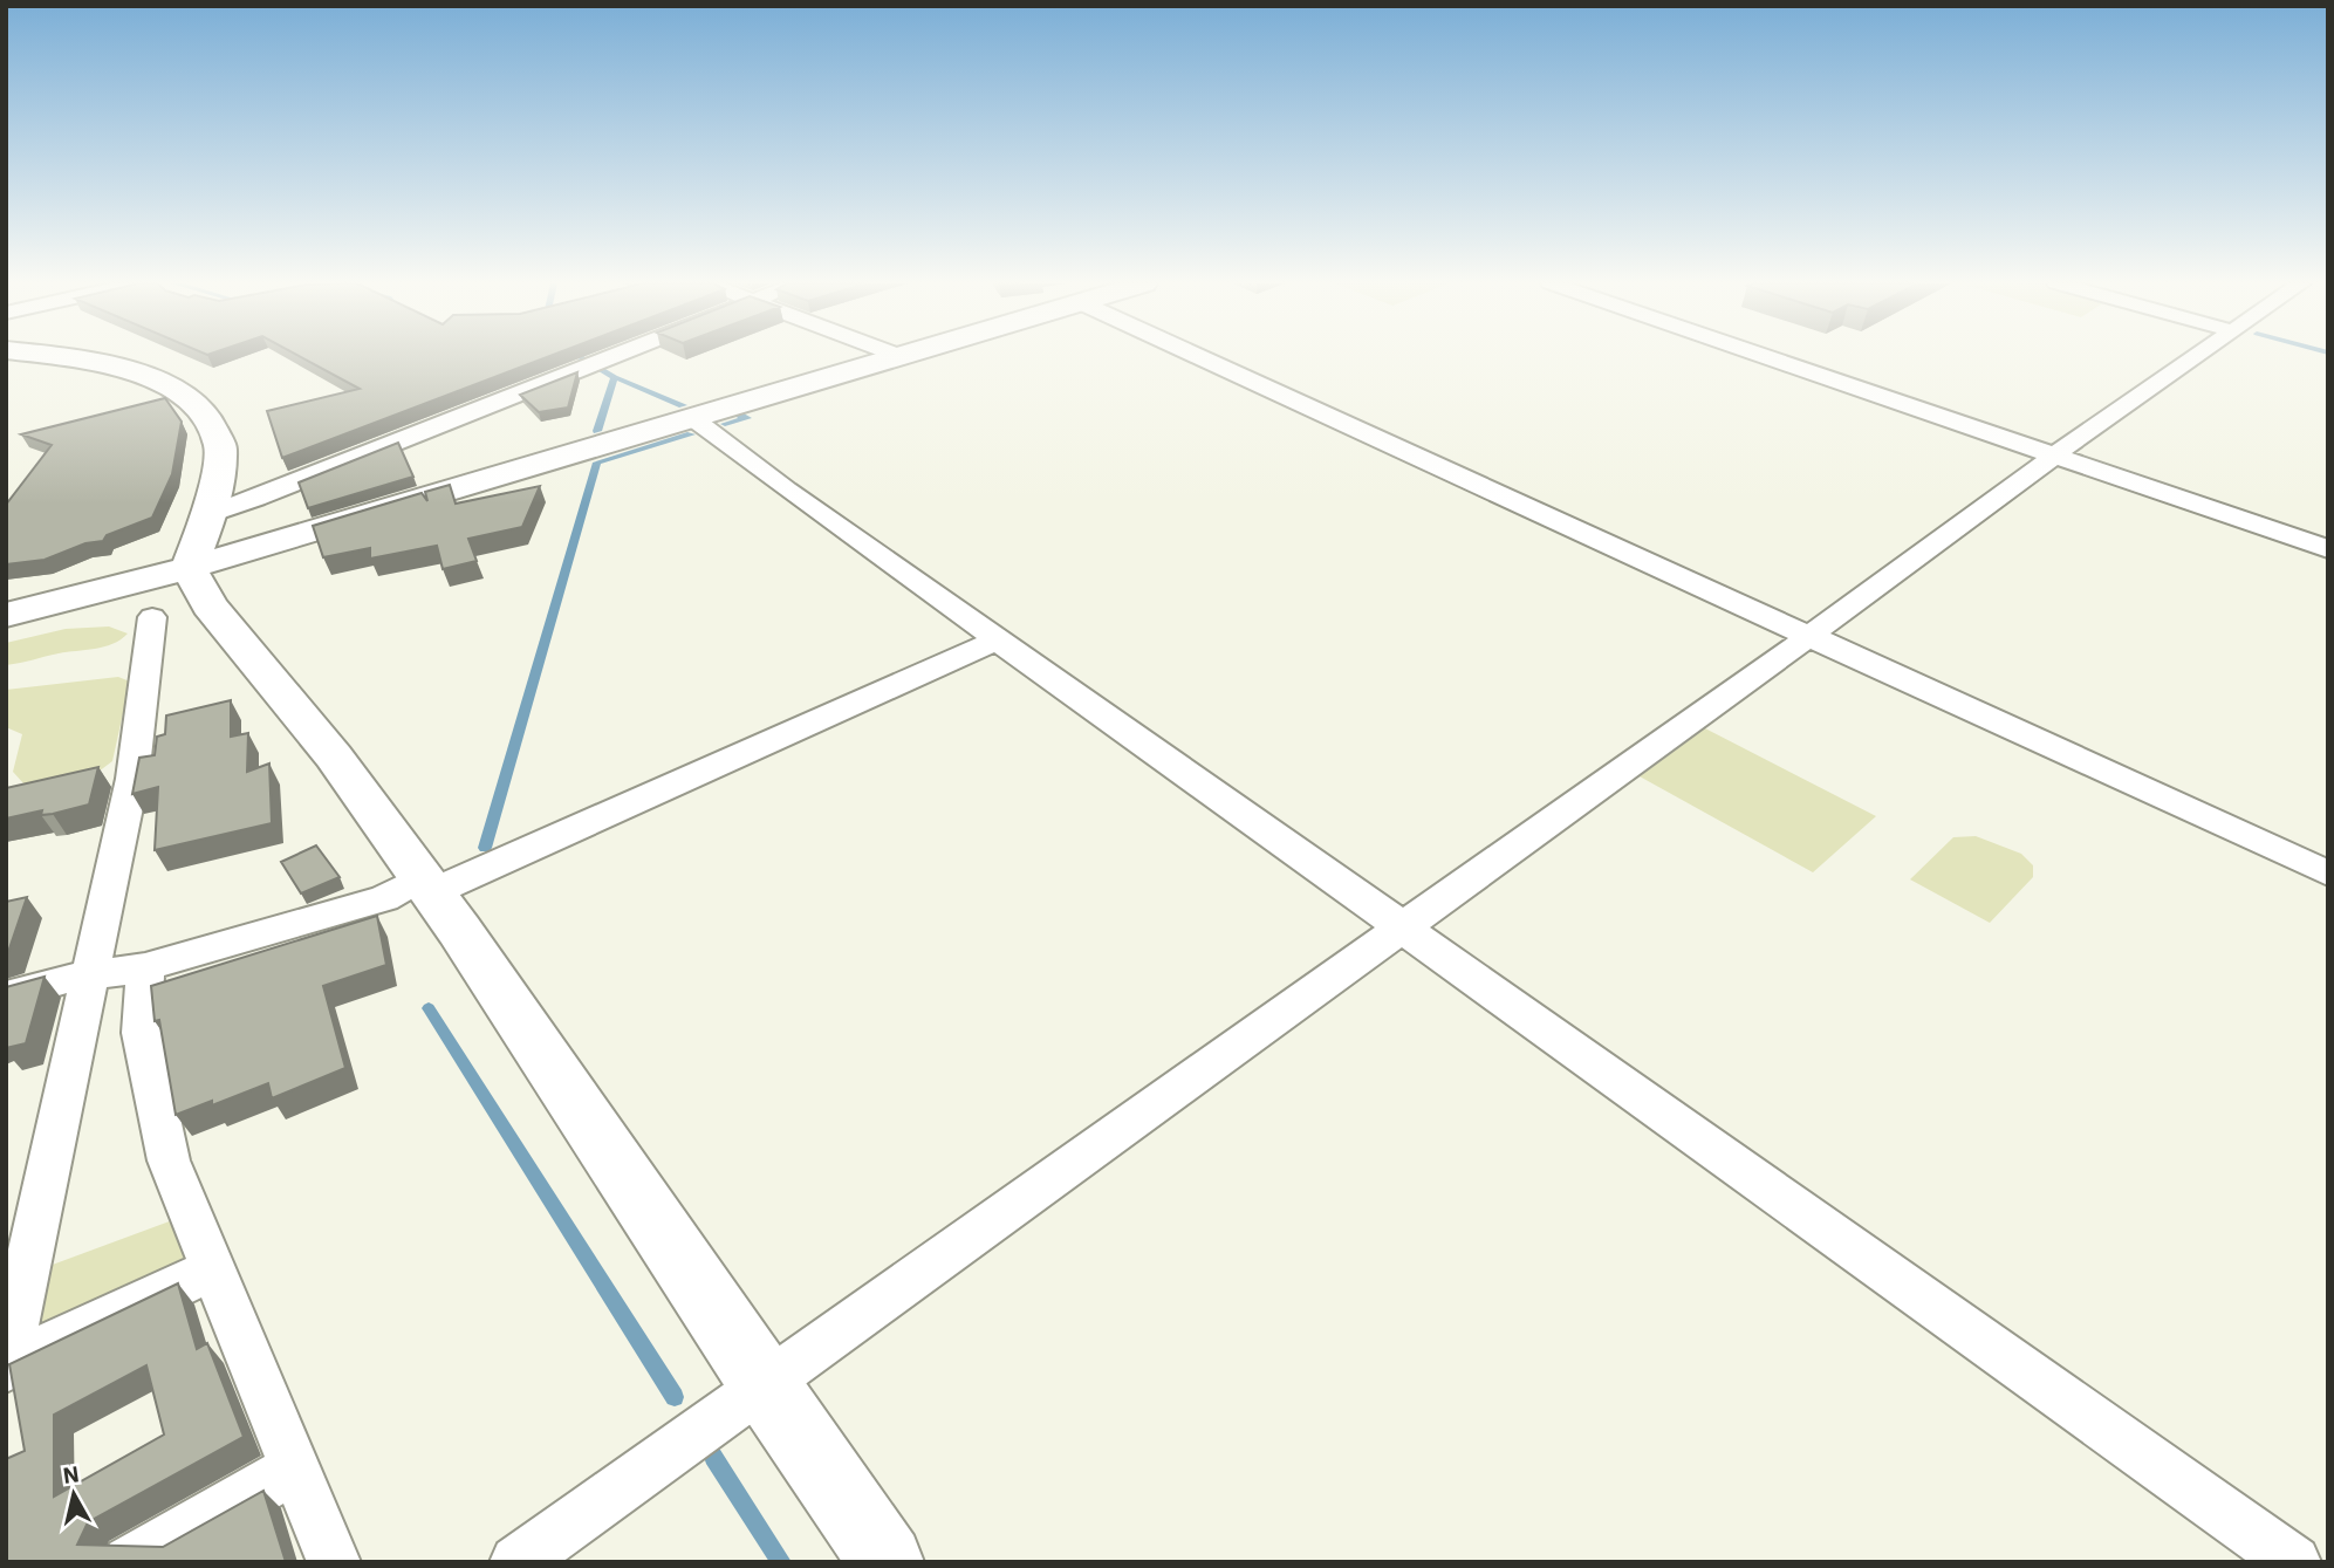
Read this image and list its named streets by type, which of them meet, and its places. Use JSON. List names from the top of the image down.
{
  "north": "top"
}
